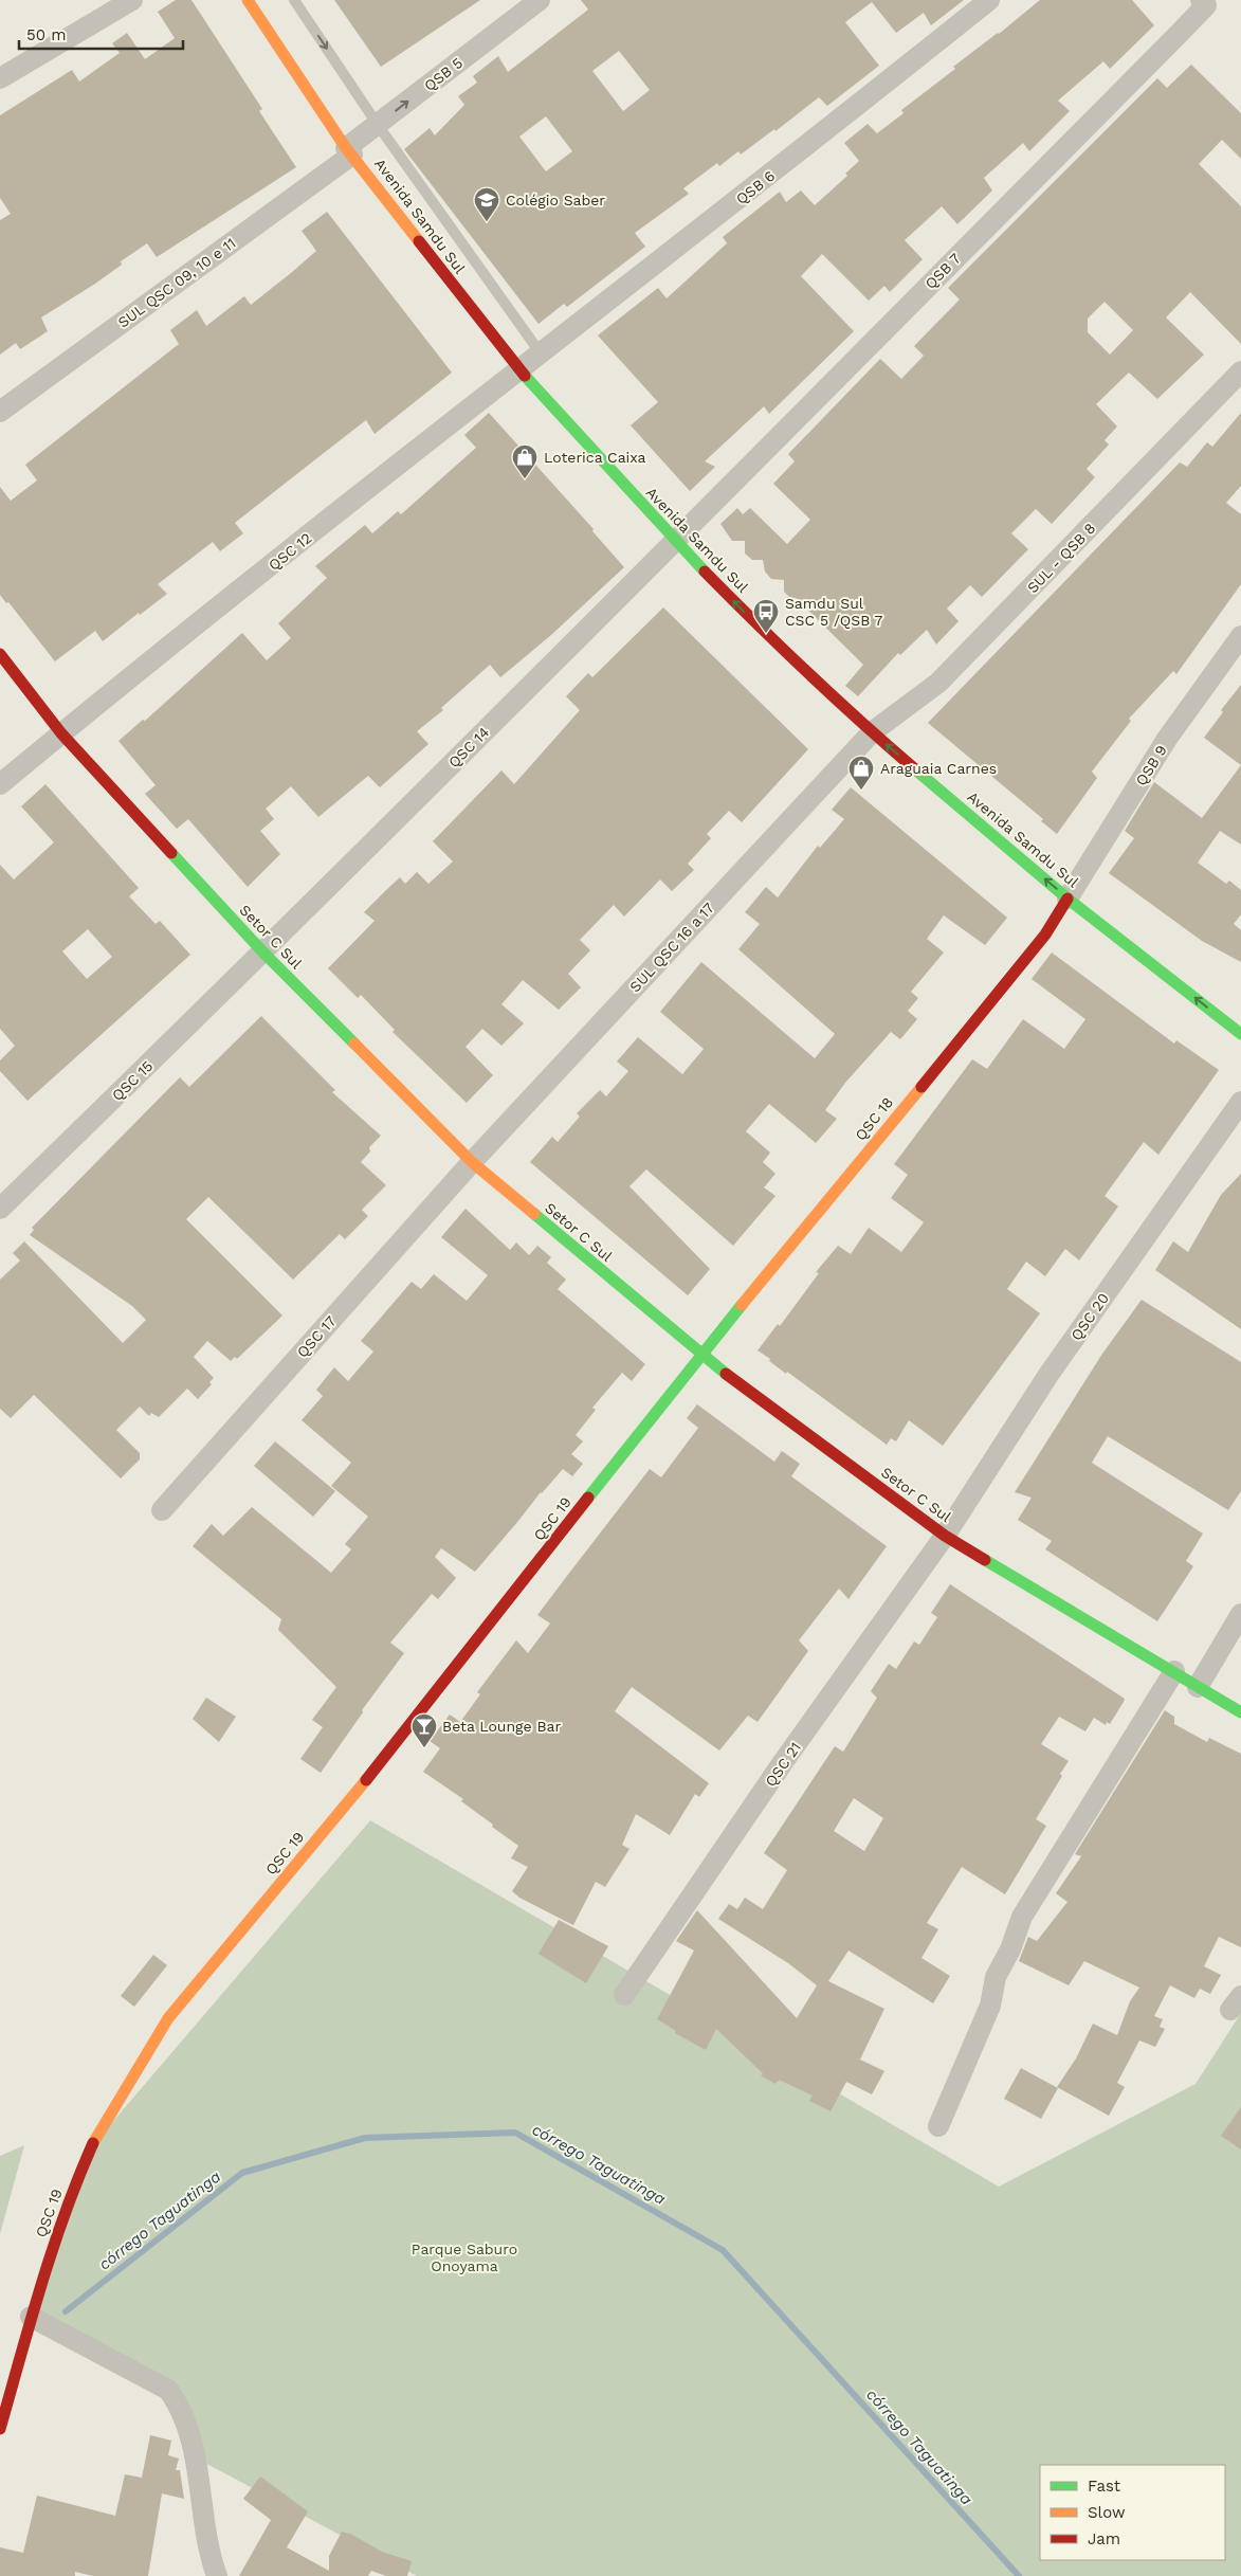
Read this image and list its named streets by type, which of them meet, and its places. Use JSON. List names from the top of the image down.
{
  "streets": {
    "street": [
      "QSB 5",
      "QSB 6",
      "Avenida Samdu Sul",
      "QSB 7",
      "SUL QSC 09, 10 e 11",
      "QSC 12",
      "SUL - QSB 8",
      "QSC 14",
      "QSB 9",
      "Setor C Sul",
      "SUL QSC 16 a 17",
      "QSC 15",
      "QSC 18",
      "QSC 20",
      "QSC 17",
      "QSC 19",
      "QSC 21"
    ]
  },
  "crossings": [
    ["QSB 5", "Avenida Samdu Sul"],
    ["QSB 5", "SUL QSC 09, 10 e 11"],
    ["QSB 6", "Avenida Samdu Sul"],
    ["QSB 6", "QSC 12"],
    ["Avenida Samdu Sul", "QSB 7"],
    ["Avenida Samdu Sul", "SUL QSC 09, 10 e 11"],
    ["Avenida Samdu Sul", "QSC 12"],
    ["Avenida Samdu Sul", "SUL - QSB 8"],
    ["Avenida Samdu Sul", "QSC 14"],
    ["Avenida Samdu Sul", "QSB 9"],
    ["Avenida Samdu Sul", "SUL QSC 16 a 17"],
    ["Avenida Samdu Sul", "QSC 18"],
    ["QSB 7", "QSC 14"],
    ["QSC 12", "Setor C Sul"],
    ["SUL - QSB 8", "SUL QSC 16 a 17"],
    ["QSC 14", "Setor C Sul"],
    ["QSC 14", "QSC 15"],
    ["QSB 9", "QSC 18"],
    ["Setor C Sul", "SUL QSC 16 a 17"],
    ["Setor C Sul", "QSC 15"],
    ["Setor C Sul", "QSC 18"],
    ["Setor C Sul", "QSC 20"],
    ["Setor C Sul", "QSC 17"],
    ["Setor C Sul", "QSC 19"],
    ["Setor C Sul", "QSC 21"],
    ["SUL QSC 16 a 17", "QSC 17"],
    ["QSC 18", "QSC 19"],
    ["QSC 20", "QSC 21"]
  ],
  "one_way": ["QSB 5", "Avenida Samdu Sul"],
  "water": ["córrego Taguatinga"],
  "parks": ["Parque Saburo Onoyama"],
  "places": {
    "school or university": ["Colégio Saber"],
    "shop": ["Loterica Caixa", "Araguaia Carnes"],
    "bus stop": ["Samdu Sul CSC 5 /QSB 7"],
    "bar": ["Beta Lounge Bar"]
  },
  "legend": ["Fast", "Slow", "Jam"],
  "scale_bar": "50 m"
}
